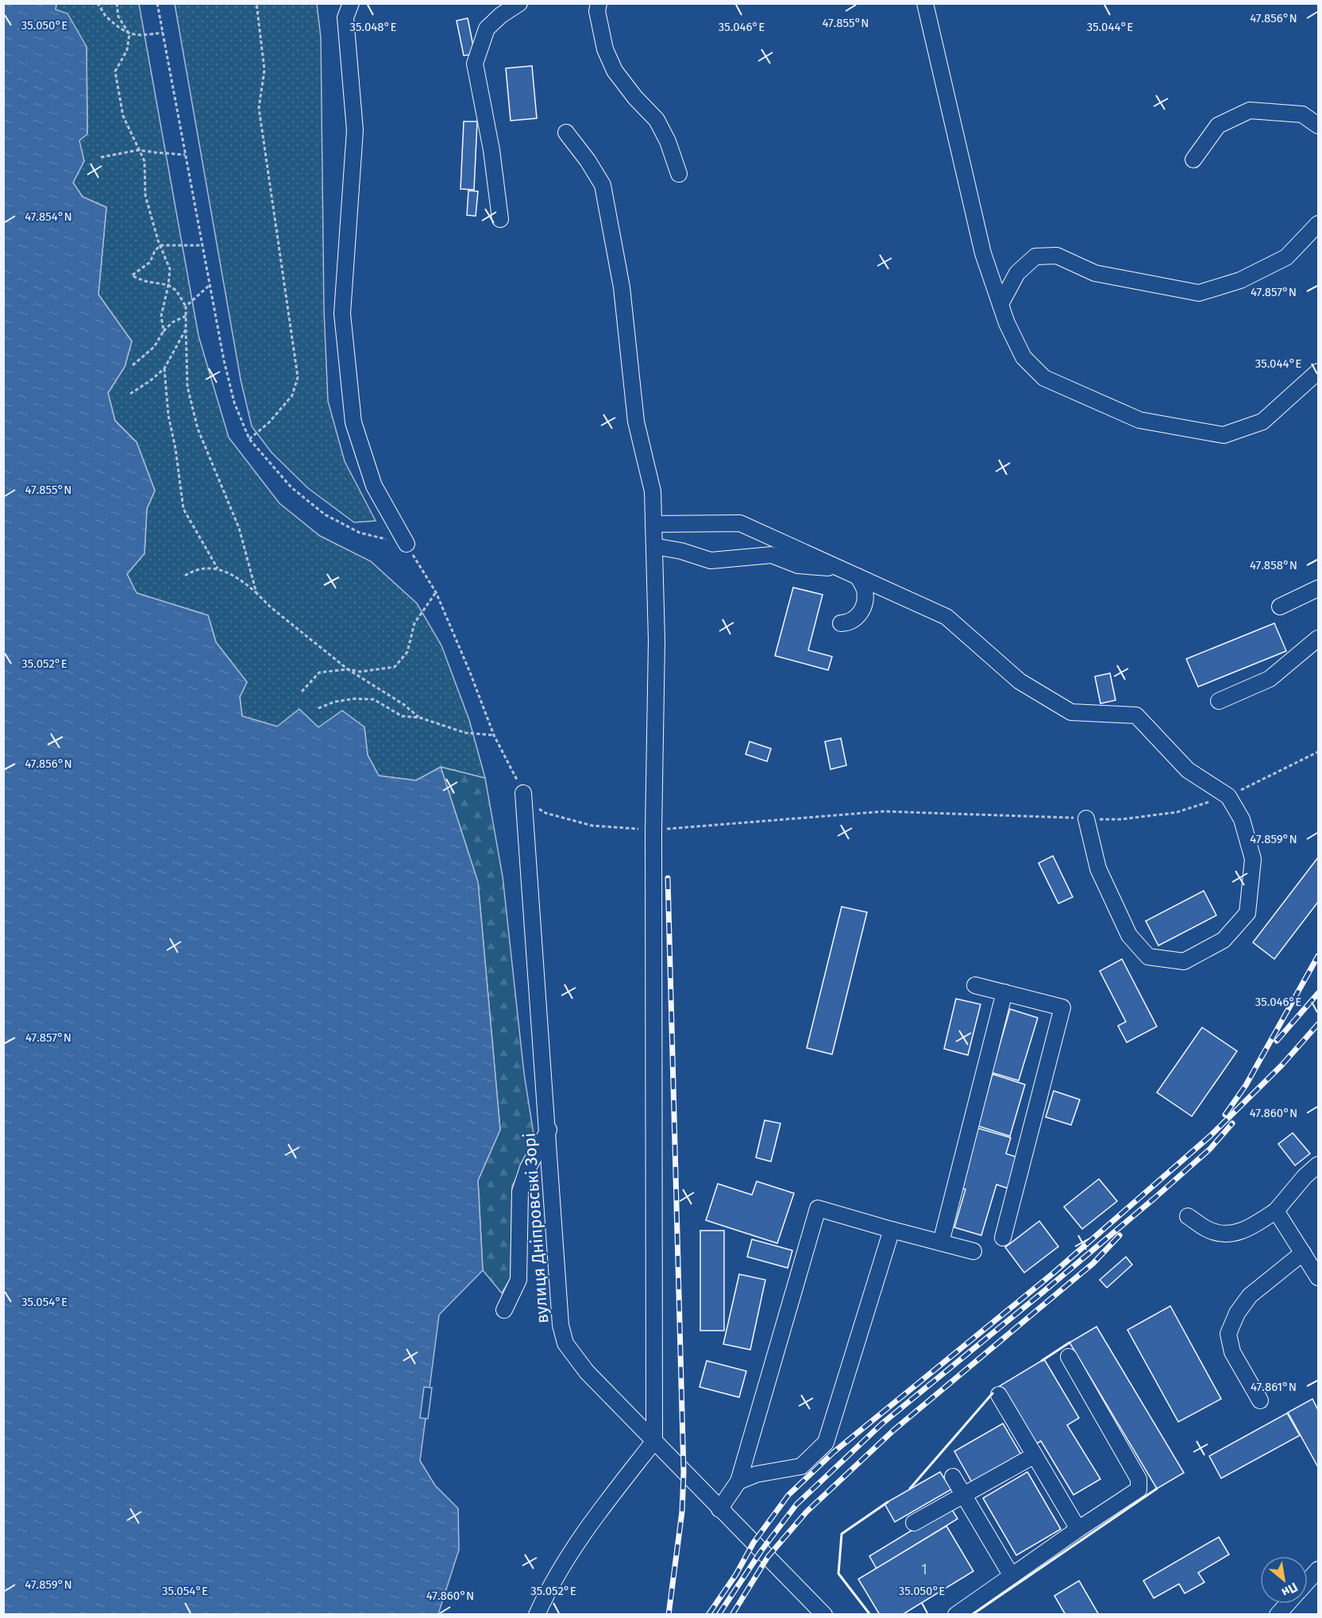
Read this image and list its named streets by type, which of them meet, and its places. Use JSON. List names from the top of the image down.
{
  "streets": {
    "street": ["вулиця Дніпровські Зорі"]
  },
  "house_numbers": ["1"],
  "north": "bottom right",
  "coordinates": [
    "47.856°N",
    "47.855°N",
    "35.050°E",
    "35.048°E",
    "35.044°E",
    "35.046°E",
    "47.854°N",
    "47.857°N",
    "47.858°N",
    "35.052°E",
    "47.859°N",
    "47.860°N",
    "35.054°E",
    "47.861°N"
  ]
}
